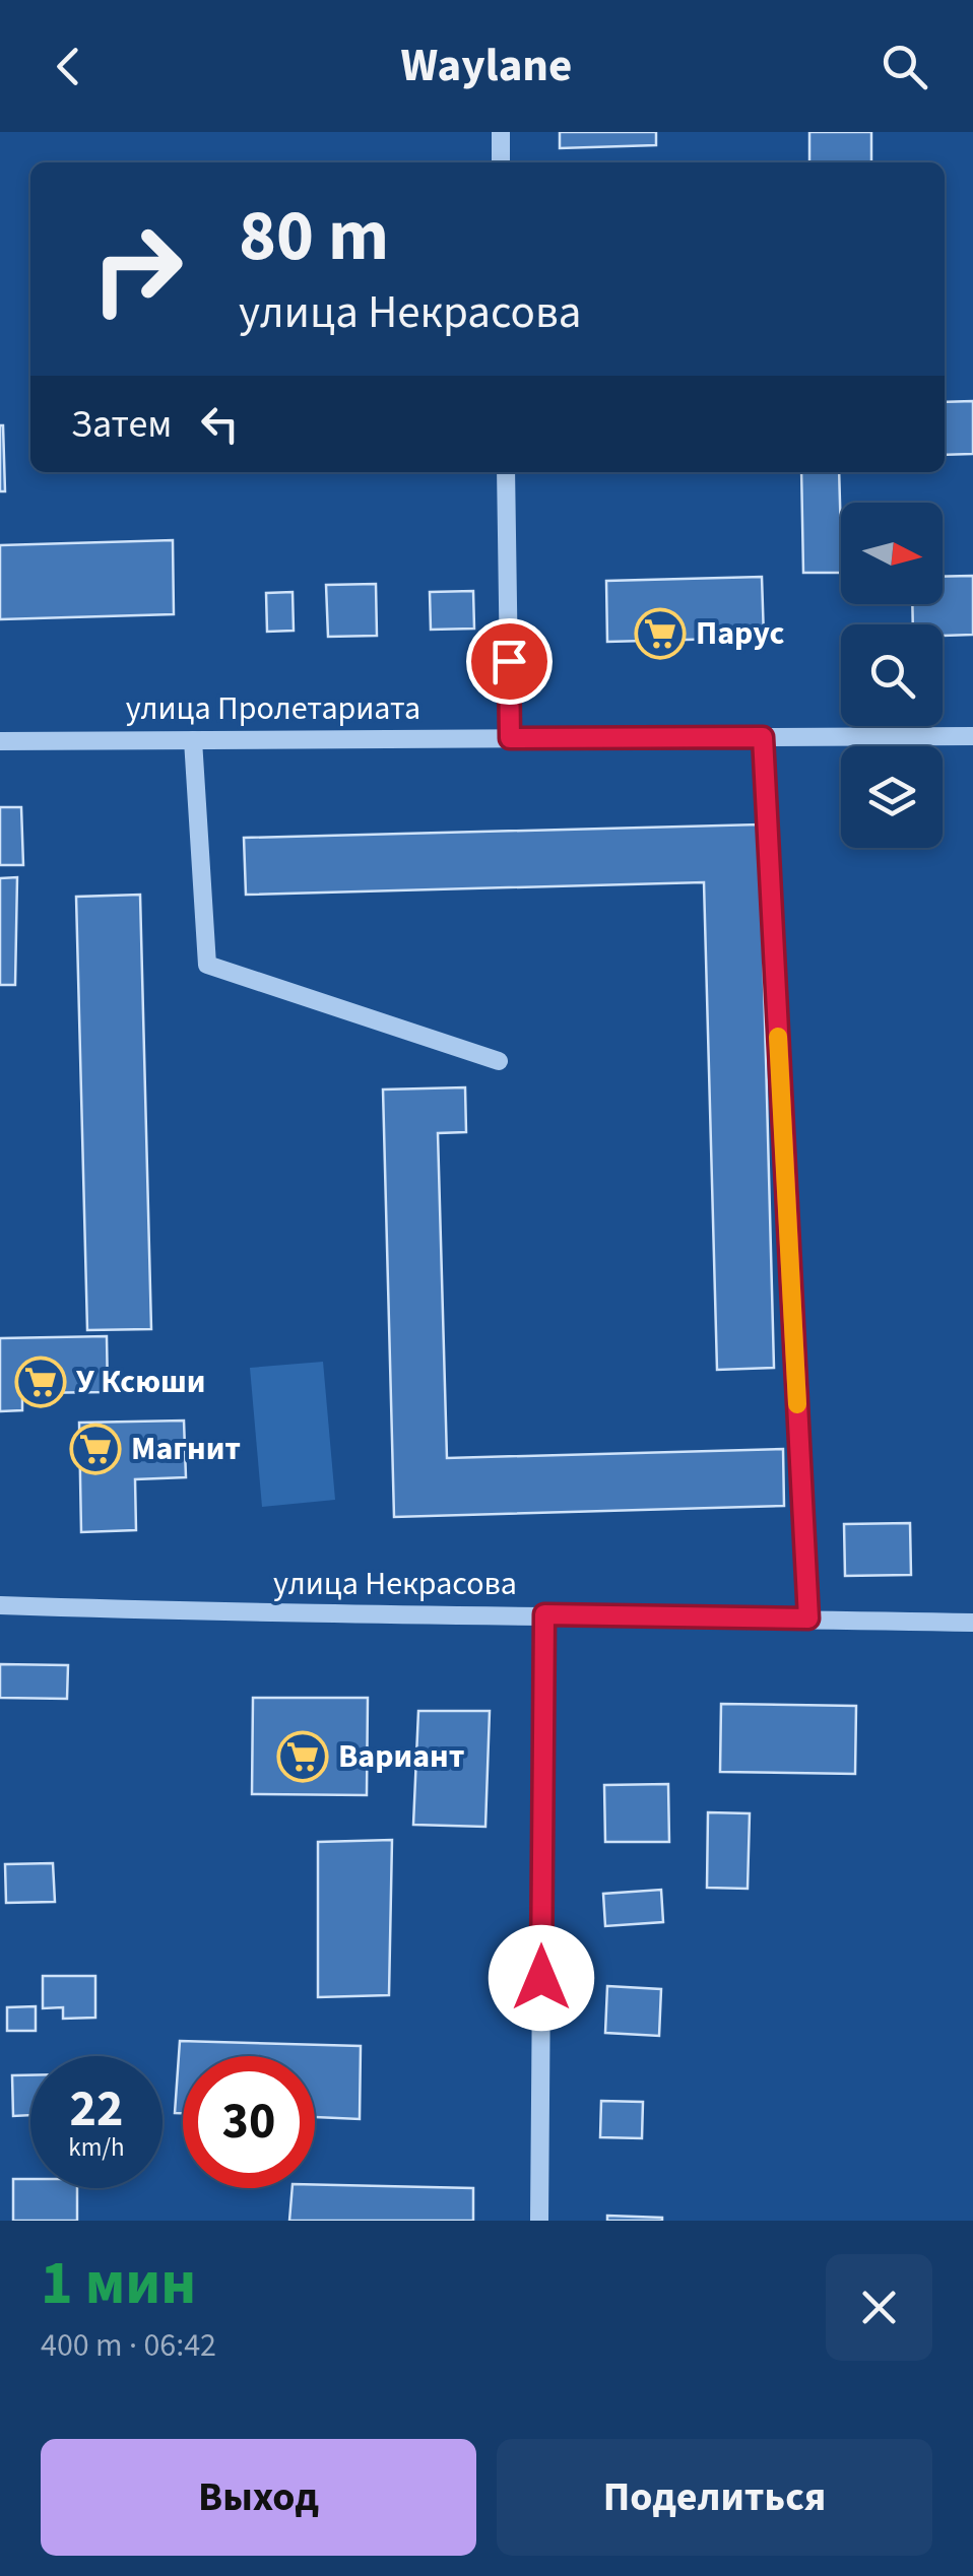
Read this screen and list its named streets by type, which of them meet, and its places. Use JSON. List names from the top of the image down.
{
  "streets": {
    "street": ["улица Пролетариата", "улица Некрасова"]
  },
  "places": {
    "supermarket": [
      "Парус",
      "У Ксюши",
      "Магнит",
      "Вариант"
    ]
  },
  "north": "right",
  "page": {
    "header": "Waylane",
    "turn": ["80 m", "улица Некрасова"],
    "then": "Затем",
    "speed": "22 km/h",
    "limit": "30",
    "heading": ["1 мин", "400 m · 06:42"],
    "buttons": ["Выход", "Поделиться"]
  }
}
